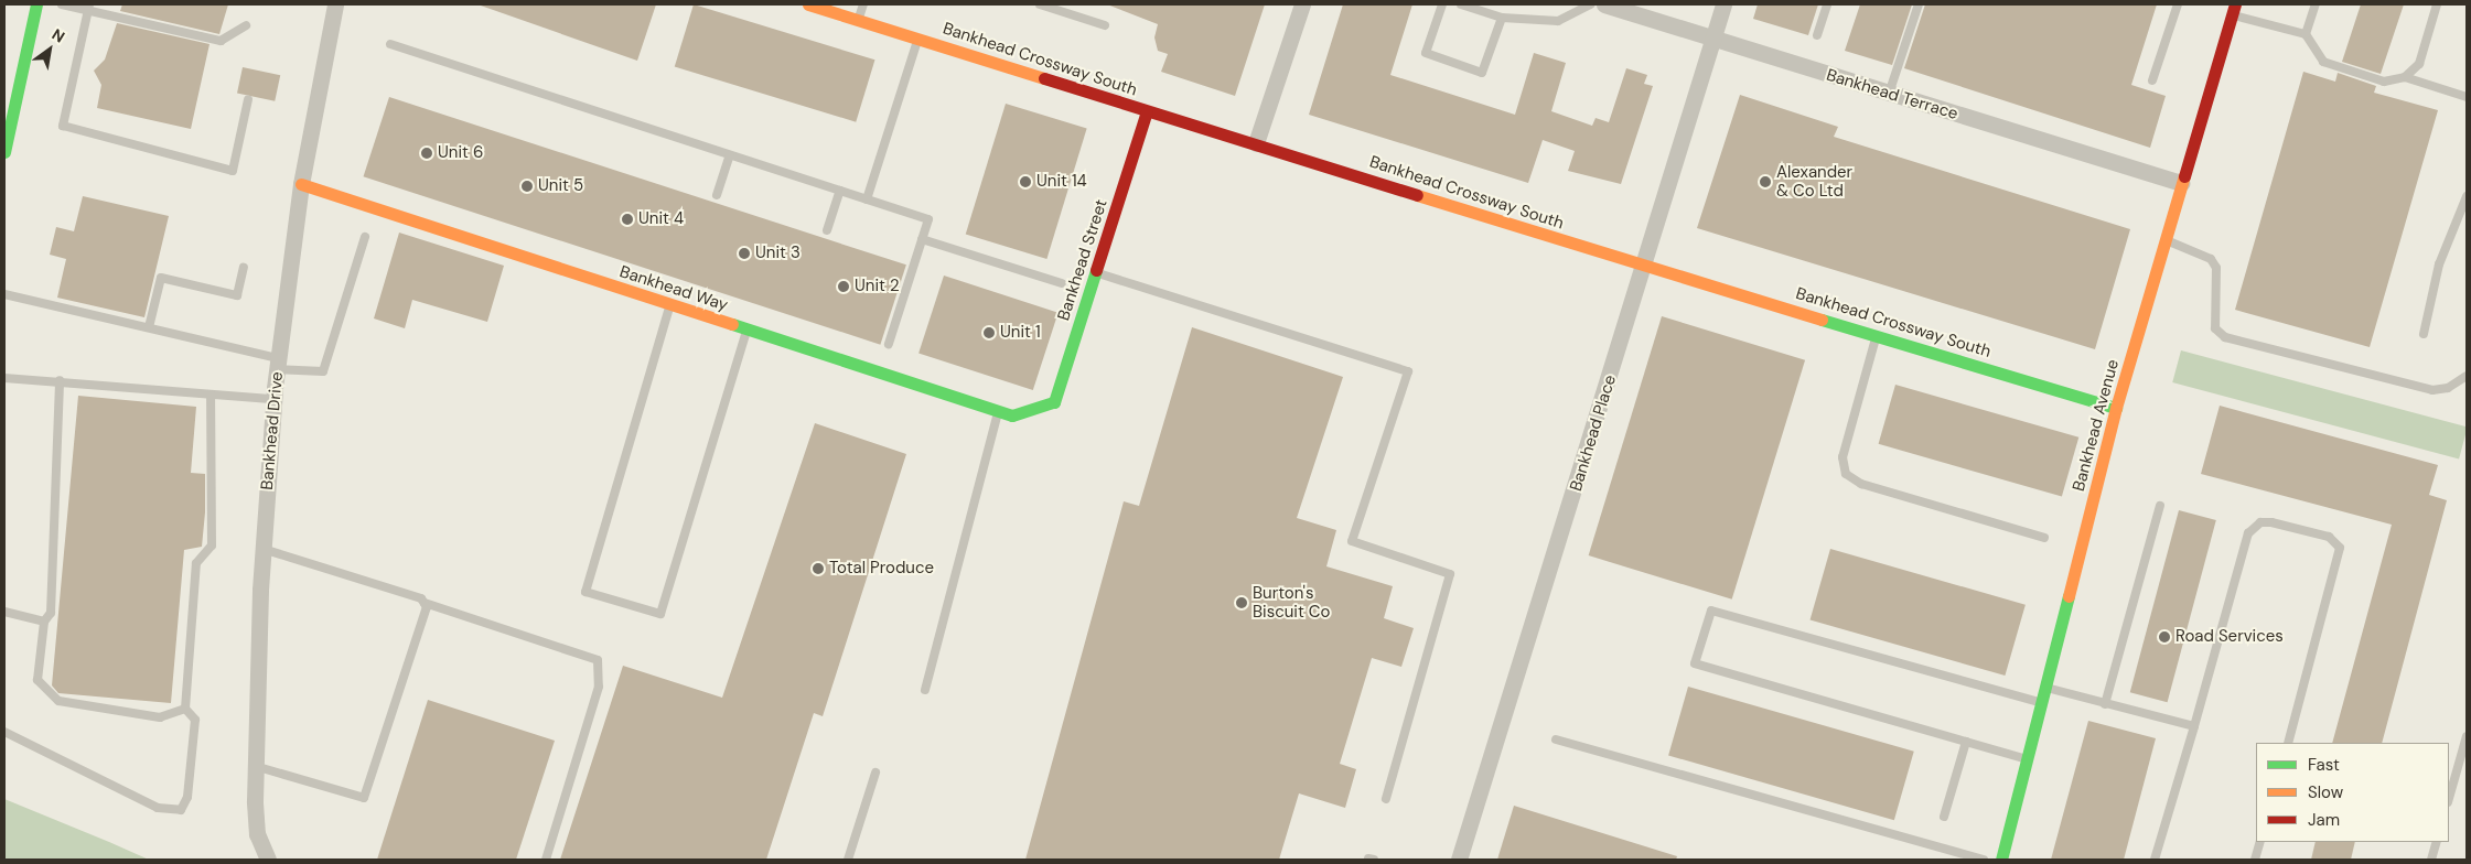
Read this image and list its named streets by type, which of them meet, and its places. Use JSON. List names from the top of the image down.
{
  "streets": {
    "street": [
      "Bankhead Crossway South",
      "Bankhead Terrace",
      "Bankhead Street",
      "Bankhead Way",
      "Bankhead Avenue",
      "Bankhead Drive",
      "Bankhead Place"
    ]
  },
  "crossings": [
    ["Bankhead Crossway South", "Bankhead Street"],
    ["Bankhead Crossway South", "Bankhead Avenue"],
    ["Bankhead Crossway South", "Bankhead Place"],
    ["Bankhead Terrace", "Bankhead Avenue"],
    ["Bankhead Terrace", "Bankhead Place"],
    ["Bankhead Street", "Bankhead Way"],
    ["Bankhead Way", "Bankhead Drive"]
  ],
  "places": [
    "Unit 6",
    "Unit 14",
    "Alexander & Co Ltd",
    "Unit 5",
    "Unit 4",
    "Unit 3",
    "Unit 2",
    "Unit 1",
    "Total Produce",
    "Burton's Biscuit Co",
    "Road Services"
  ],
  "legend": ["Fast", "Slow", "Jam"],
  "north": "top right"
}
